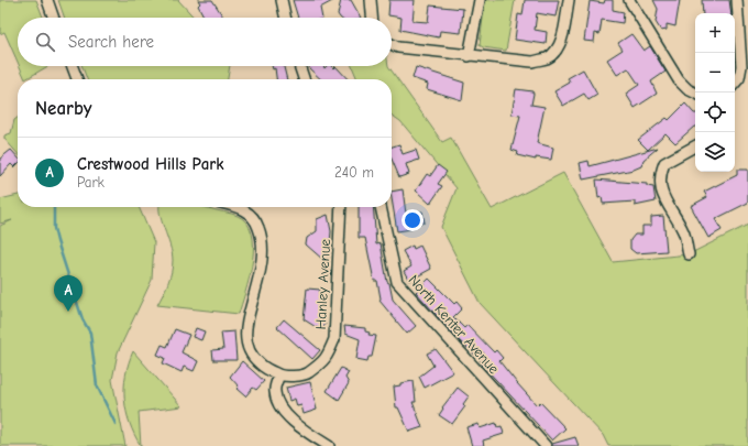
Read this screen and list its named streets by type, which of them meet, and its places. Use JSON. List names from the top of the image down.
{
  "streets": {
    "street": ["Hanley Avenue", "North Kenter Avenue"]
  },
  "page": {
    "map_buttons": ["+", "−"],
    "search": "Search here",
    "heading": "Nearby",
    "list": [
      {
        "mark": "A",
        "name": "Crestwood Hills Park",
        "note": "Park",
        "value": "240 m"
      }
    ],
    "pins": "A"
  }
}
